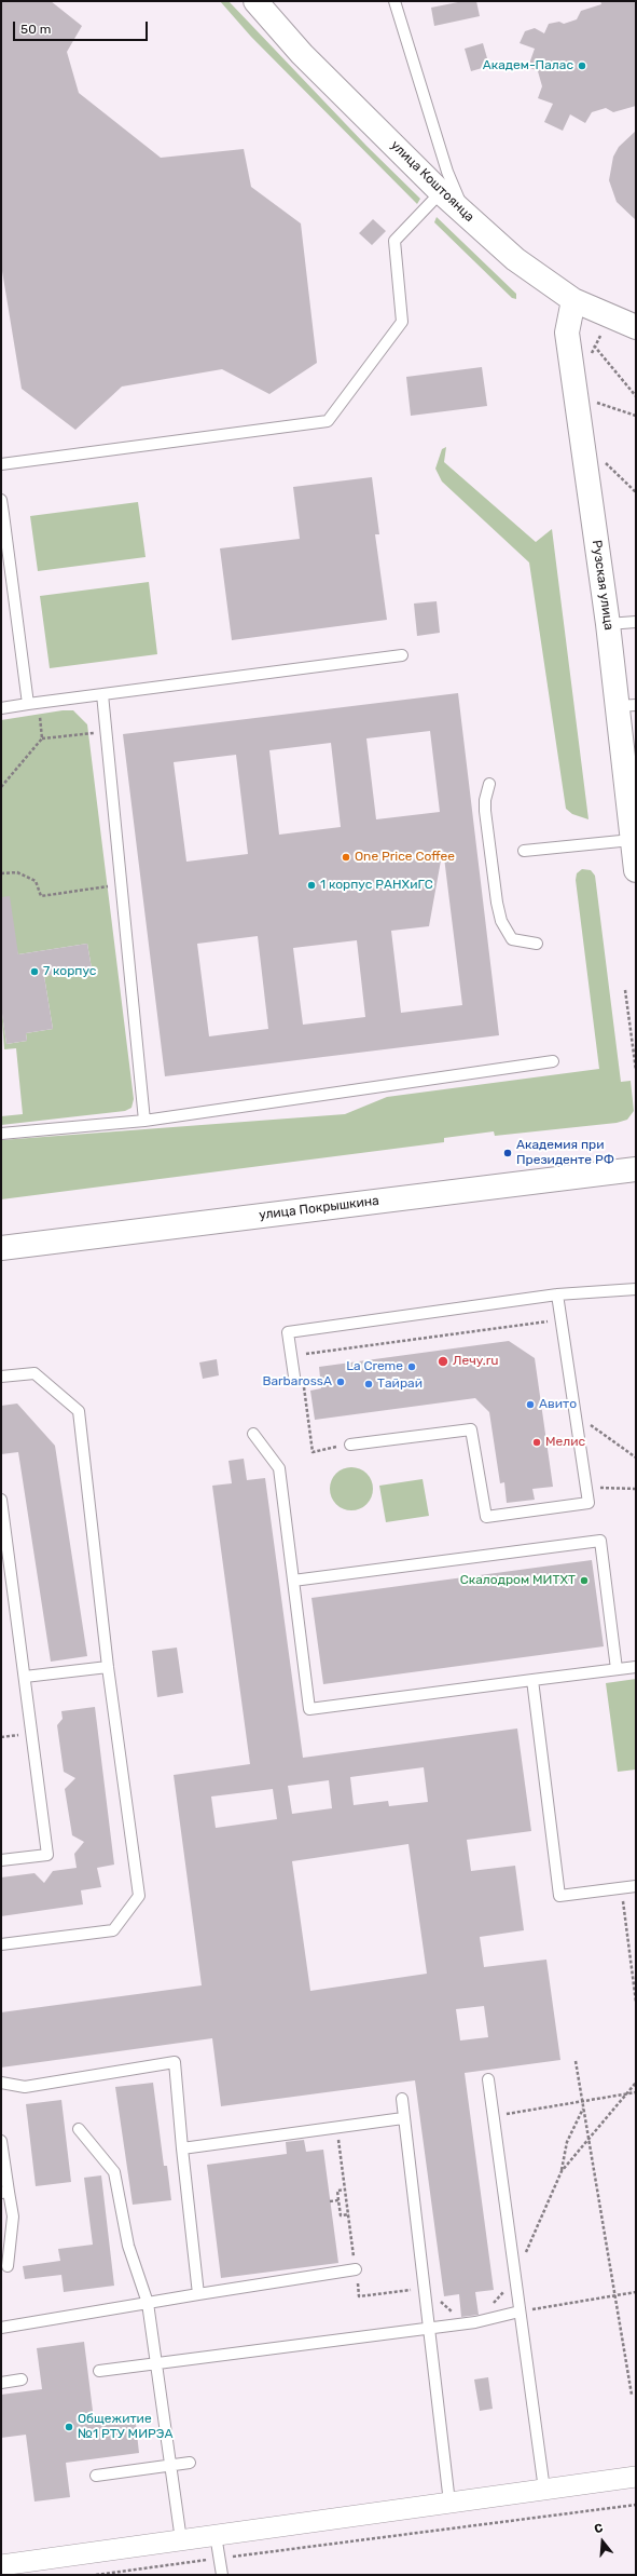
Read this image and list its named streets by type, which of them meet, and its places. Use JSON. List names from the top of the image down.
{
  "streets": {
    "street": ["улица Коштоянца", "Рузская улица", "улица Покрышкина"]
  },
  "crossings": [
    ["улица Коштоянца", "Рузская улица"]
  ],
  "places": [
    "Академ-Палас",
    "One Price Coffee",
    "1 корпус РАНХиГС",
    "7 корпус",
    "Академия при Президенте РФ",
    "Лечу.ru",
    "La Creme",
    "BarbarossA",
    "Тайрай",
    "Авито",
    "Мелис",
    "Скалодром МИТХТ",
    "Общежитие №1 РТУ МИРЭА"
  ],
  "scale_bar": "50 m",
  "north": "top"
}
